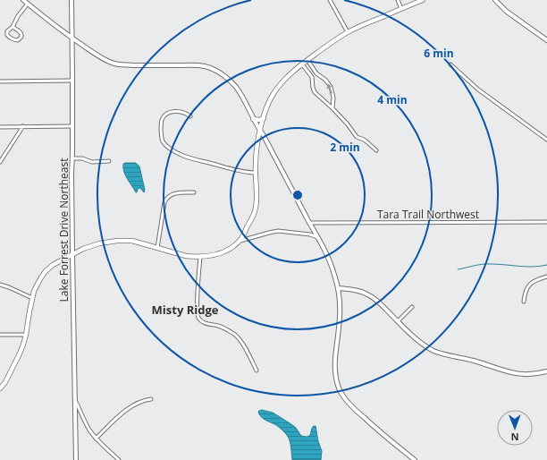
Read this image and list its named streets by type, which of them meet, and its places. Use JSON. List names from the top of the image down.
{
  "streets": {
    "street": ["Tara Trail Northwest", "Lake Forrest Drive Northeast"]
  },
  "districts": ["Misty Ridge"],
  "north": "bottom",
  "rings": ["6 min", "4 min", "2 min"]
}
